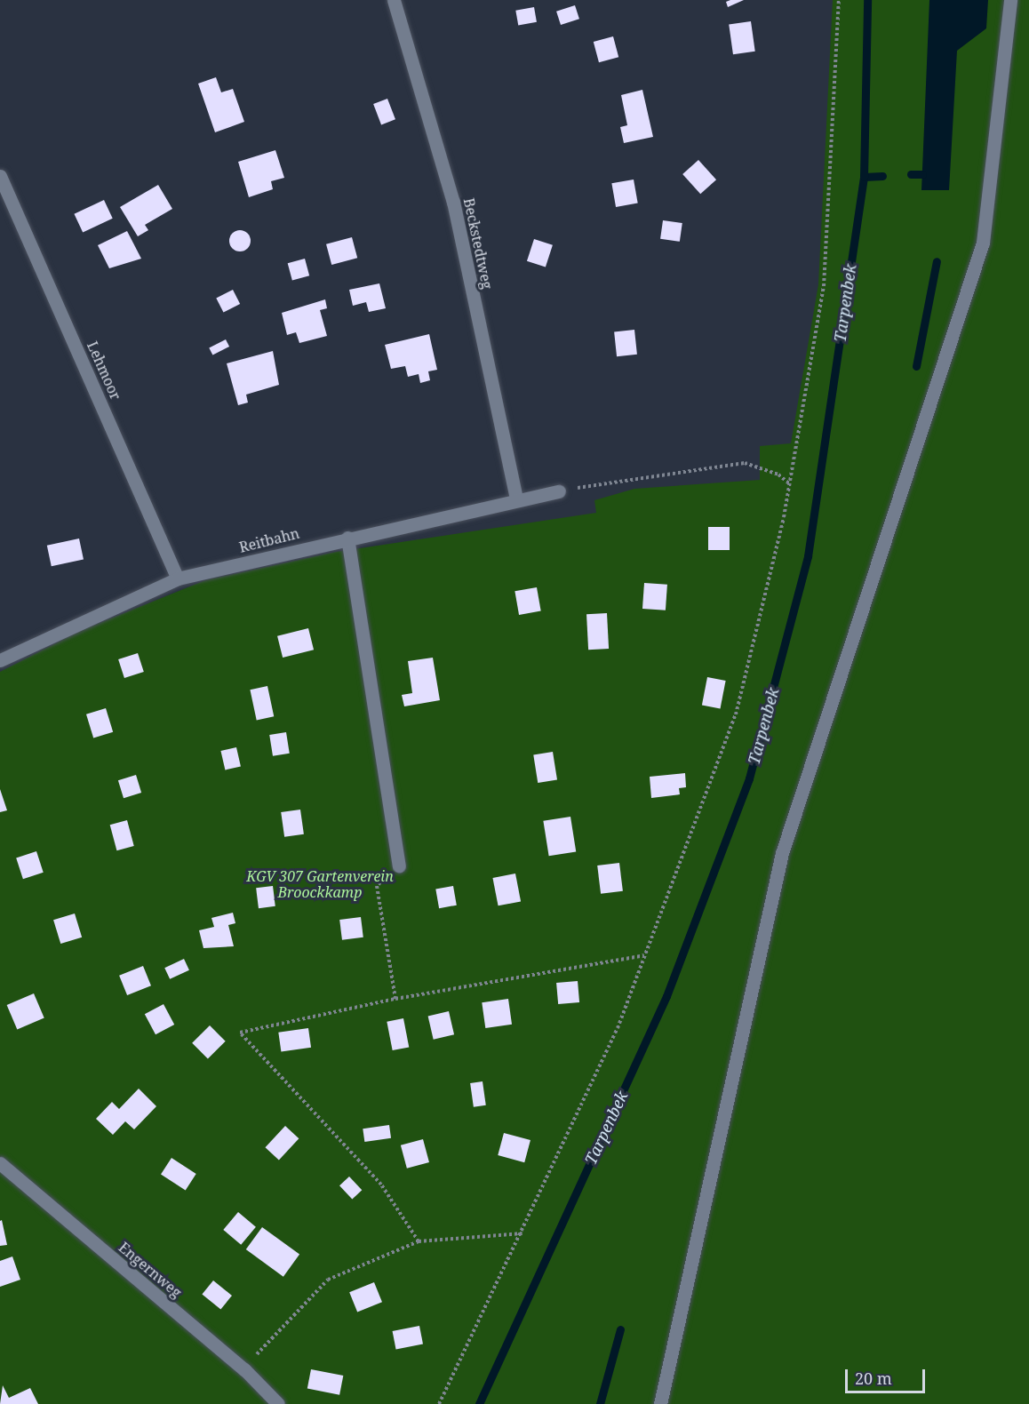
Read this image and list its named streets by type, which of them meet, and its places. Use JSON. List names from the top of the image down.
{
  "streets": {
    "street": [
      "Beckstedtweg",
      "Lehmoor",
      "Reitbahn",
      "Engernweg"
    ]
  },
  "crossings": [
    ["Beckstedtweg", "Reitbahn"],
    ["Lehmoor", "Reitbahn"]
  ],
  "water": ["Tarpenbek"],
  "parks": ["KGV 307 Gartenverein Broockkamp"],
  "scale_bar": "20 m"
}
